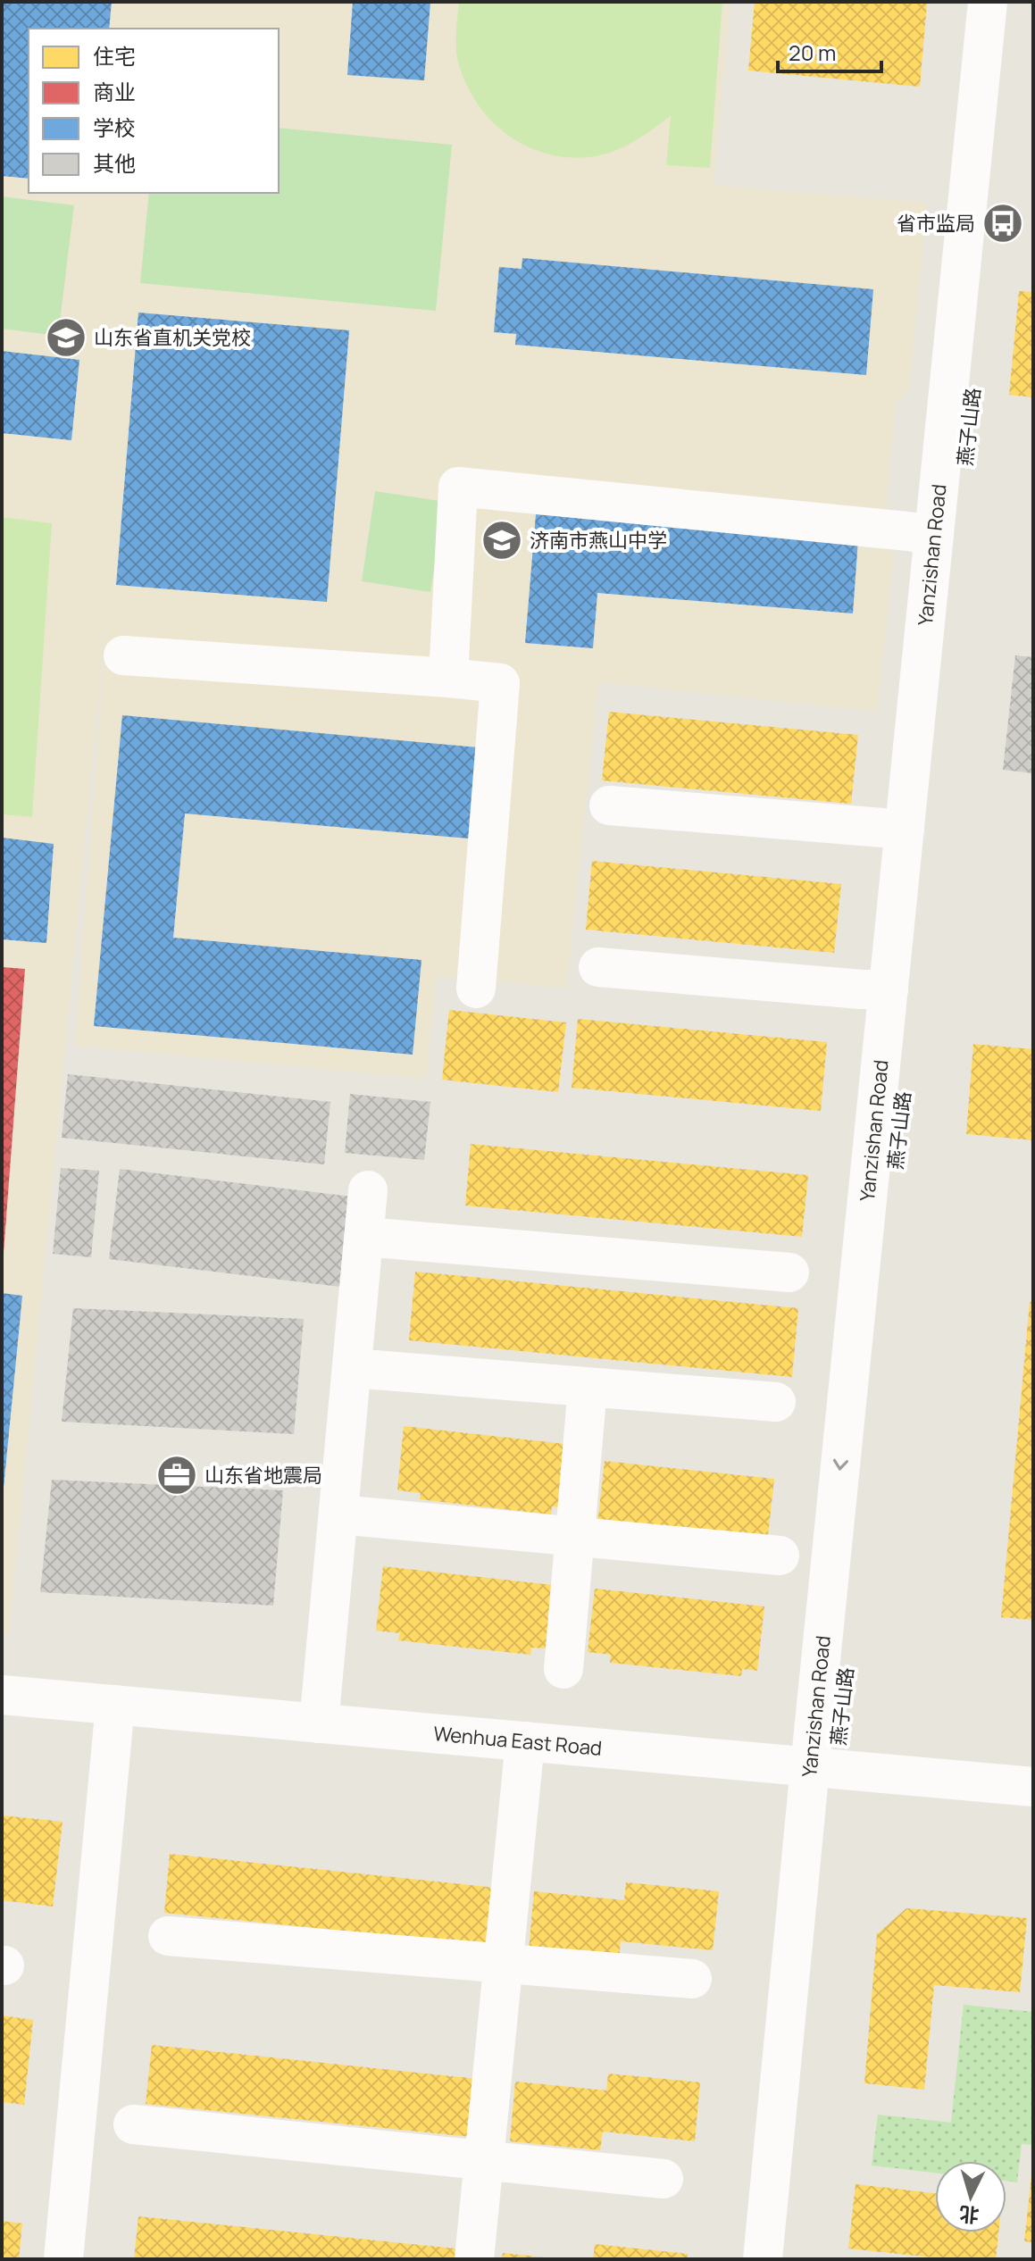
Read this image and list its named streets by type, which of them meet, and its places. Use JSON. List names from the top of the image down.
{
  "streets": {
    "street": ["燕子山路", "Yanzishan Road", "Wenhua East Road"]
  },
  "crossings": [
    ["燕子山路", "Yanzishan Road"],
    ["燕子山路", "Wenhua East Road"],
    ["Yanzishan Road", "Wenhua East Road"]
  ],
  "places": {
    "bus stop": ["省市监局"],
    "school or university": ["山东省直机关党校", "济南市燕山中学"],
    "office": ["山东省地震局"]
  },
  "legend": [
    "住宅",
    "商业",
    "学校",
    "其他"
  ],
  "scale_bar": "20 m",
  "north": "bottom"
}
